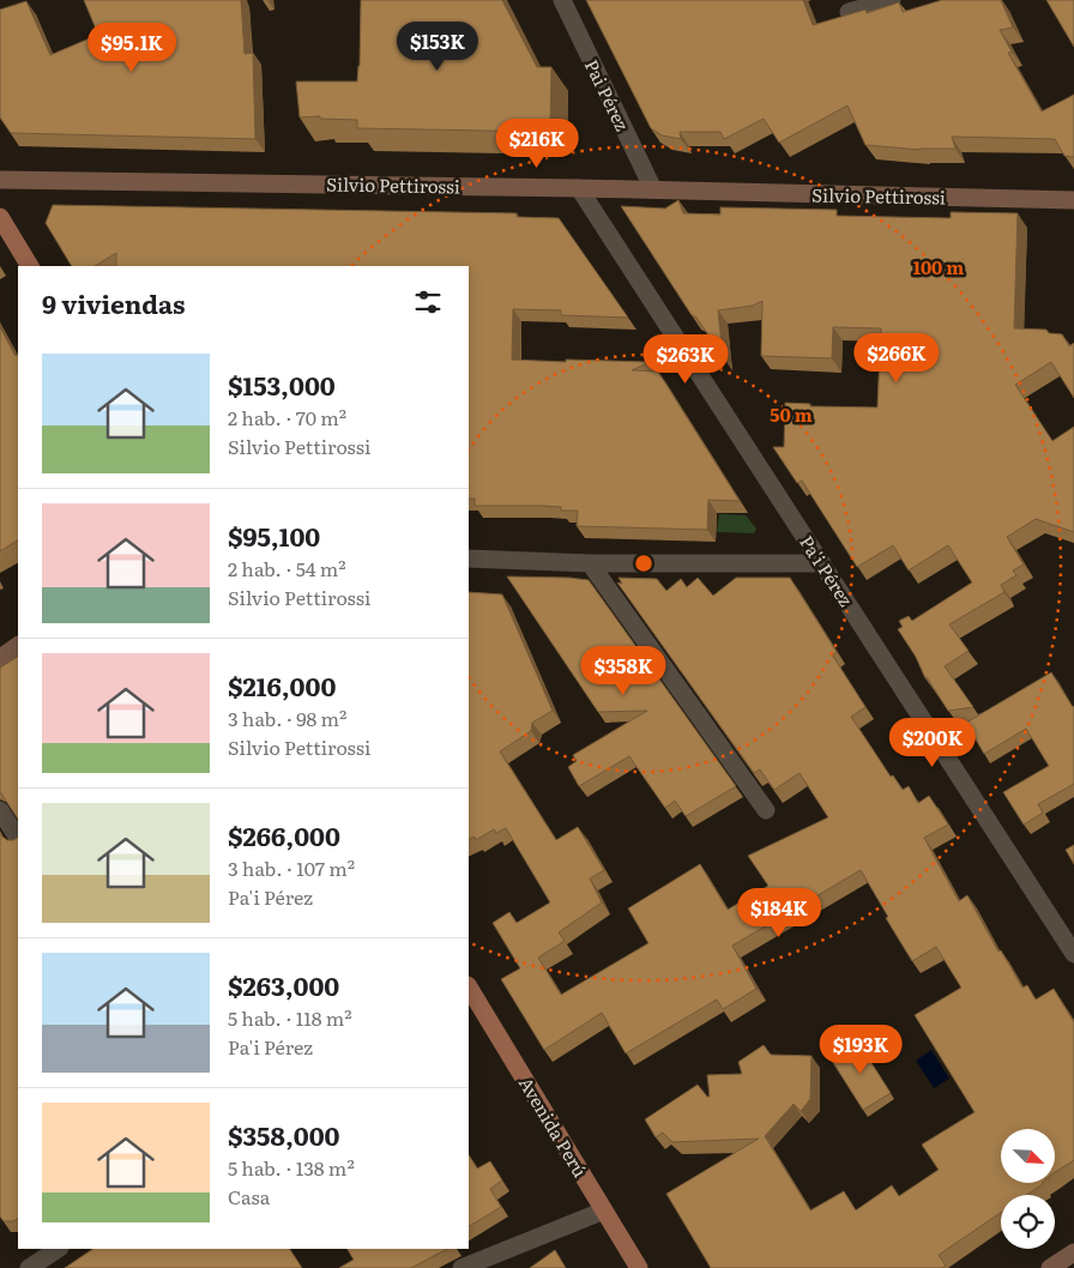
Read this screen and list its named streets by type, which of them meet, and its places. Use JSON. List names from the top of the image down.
{
  "streets": {
    "main road": ["Silvio Pettirossi", "Avenida Perú"],
    "street": ["Pai Pérez", "Pa'i Pérez"]
  },
  "crossings": [
    ["Pai Pérez", "Silvio Pettirossi"],
    ["Silvio Pettirossi", "Pa'i Pérez"]
  ],
  "north": "bottom right",
  "page": {
    "price": [
      "$153K",
      "$95.1K",
      "$216K",
      "$266K",
      "$263K",
      "$358K",
      "$200K",
      "$184K",
      "$193K"
    ],
    "heading": "9 viviendas",
    "list": [
      {
        "name": "$153,000",
        "note": "2 hab. · 70 m² · Silvio Pettirossi"
      },
      {
        "name": "$95,100",
        "note": "2 hab. · 54 m² · Silvio Pettirossi"
      },
      {
        "name": "$216,000",
        "note": "3 hab. · 98 m² · Silvio Pettirossi"
      },
      {
        "name": "$266,000",
        "note": "3 hab. · 107 m² · Pa'i Pérez"
      },
      {
        "name": "$263,000",
        "note": "5 hab. · 118 m² · Pa'i Pérez"
      },
      {
        "name": "$358,000",
        "note": "5 hab. · 138 m² · Casa"
      }
    ]
  },
  "rings": ["100 m", "50 m"]
}
